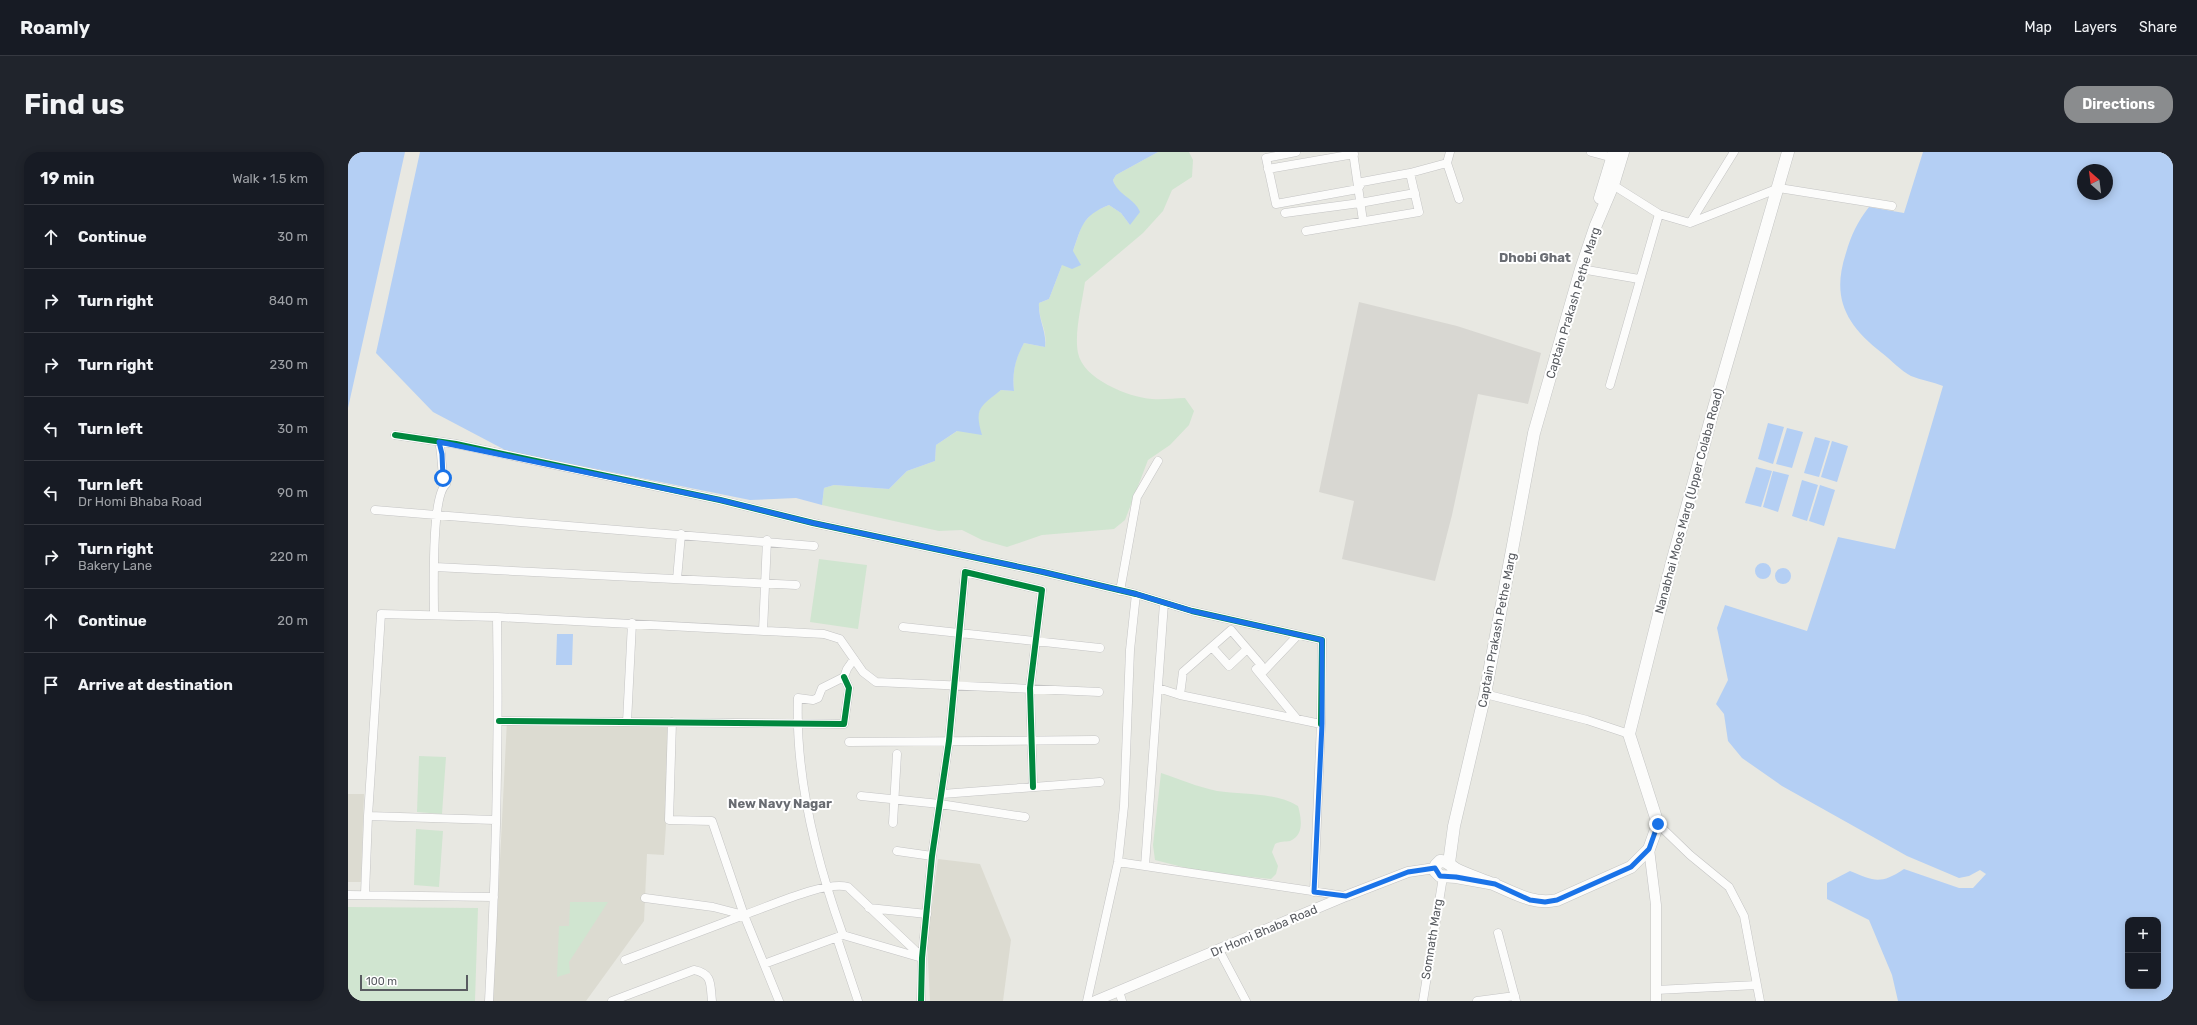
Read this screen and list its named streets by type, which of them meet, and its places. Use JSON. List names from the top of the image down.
{
  "streets": {
    "main road": ["Captain Prakash Pethe Marg", "Nanabhai Moos Marg (Upper Colaba Road)"],
    "street": ["Dr Homi Bhaba Road", "Somnath Marg"]
  },
  "crossings": [
    ["Captain Prakash Pethe Marg", "Dr Homi Bhaba Road"],
    ["Captain Prakash Pethe Marg", "Somnath Marg"],
    ["Dr Homi Bhaba Road", "Somnath Marg"]
  ],
  "districts": ["Dhobi Ghat", "New Navy Nagar"],
  "scale_bar": "100 m",
  "north": "top left",
  "page": {
    "header": "Roamly",
    "nav": ["Map", "Layers", "Share"],
    "buttons": "Directions",
    "title": "Find us",
    "heading": ["19 min", "Walk · 1.5 km"],
    "list": [
      ["Continue", "30 m"],
      ["Turn right", "840 m"],
      ["Turn right", "230 m"],
      ["Turn left", "30 m"],
      ["Turn left", "Dr Homi Bhaba Road", "90 m"],
      ["Turn right", "Bakery Lane", "220 m"],
      ["Continue", "20 m"],
      "Arrive at destination"
    ],
    "map_buttons": ["+", "−"],
    "scale": "100 m"
  }
}
